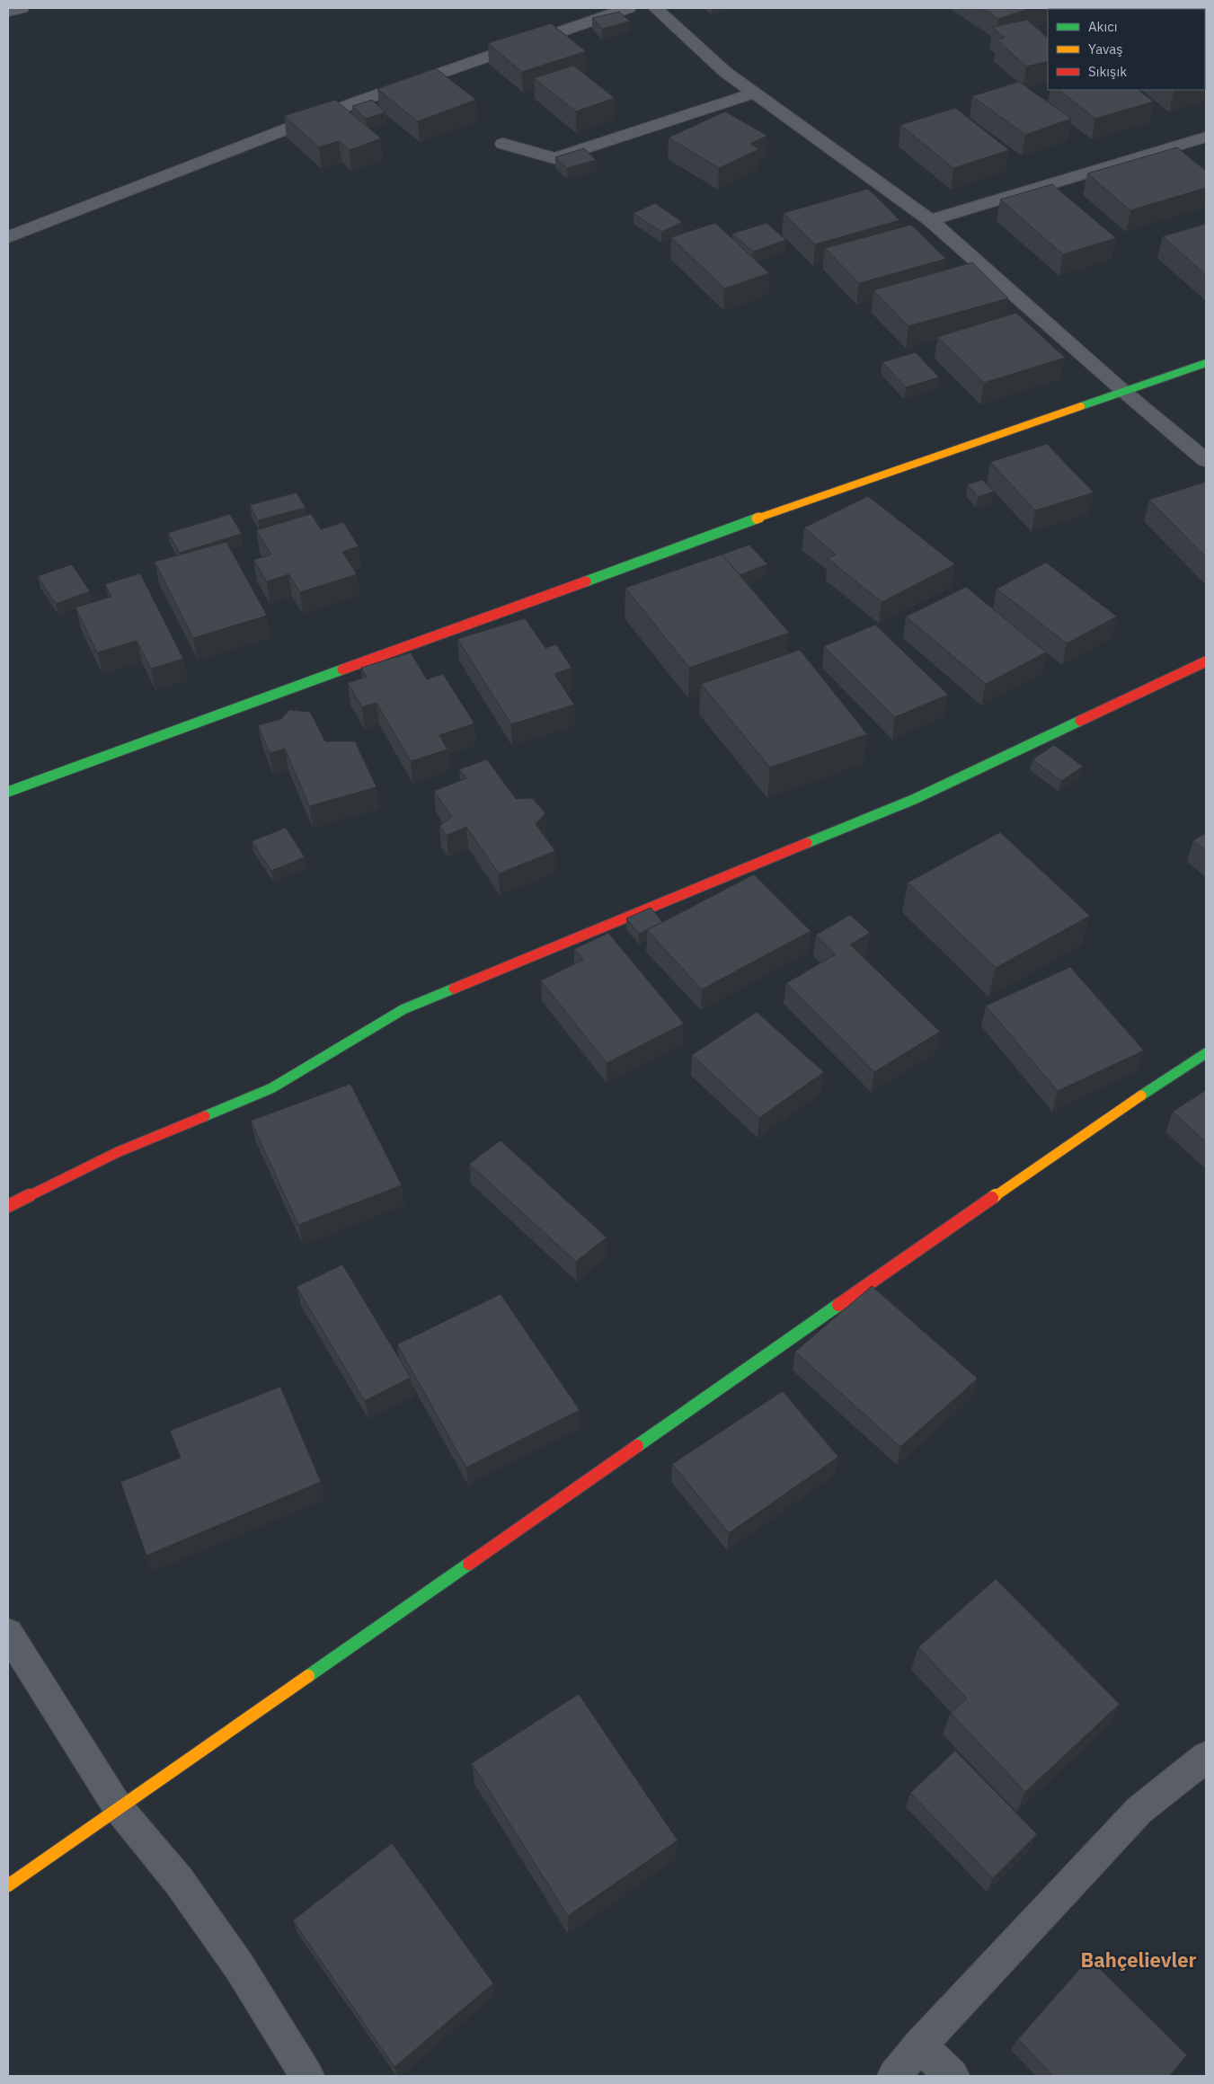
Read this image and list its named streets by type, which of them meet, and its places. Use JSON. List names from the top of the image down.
{
  "districts": ["Bahçelievler"],
  "legend": ["Akıcı", "Yavaş", "Sıkışık"]
}
